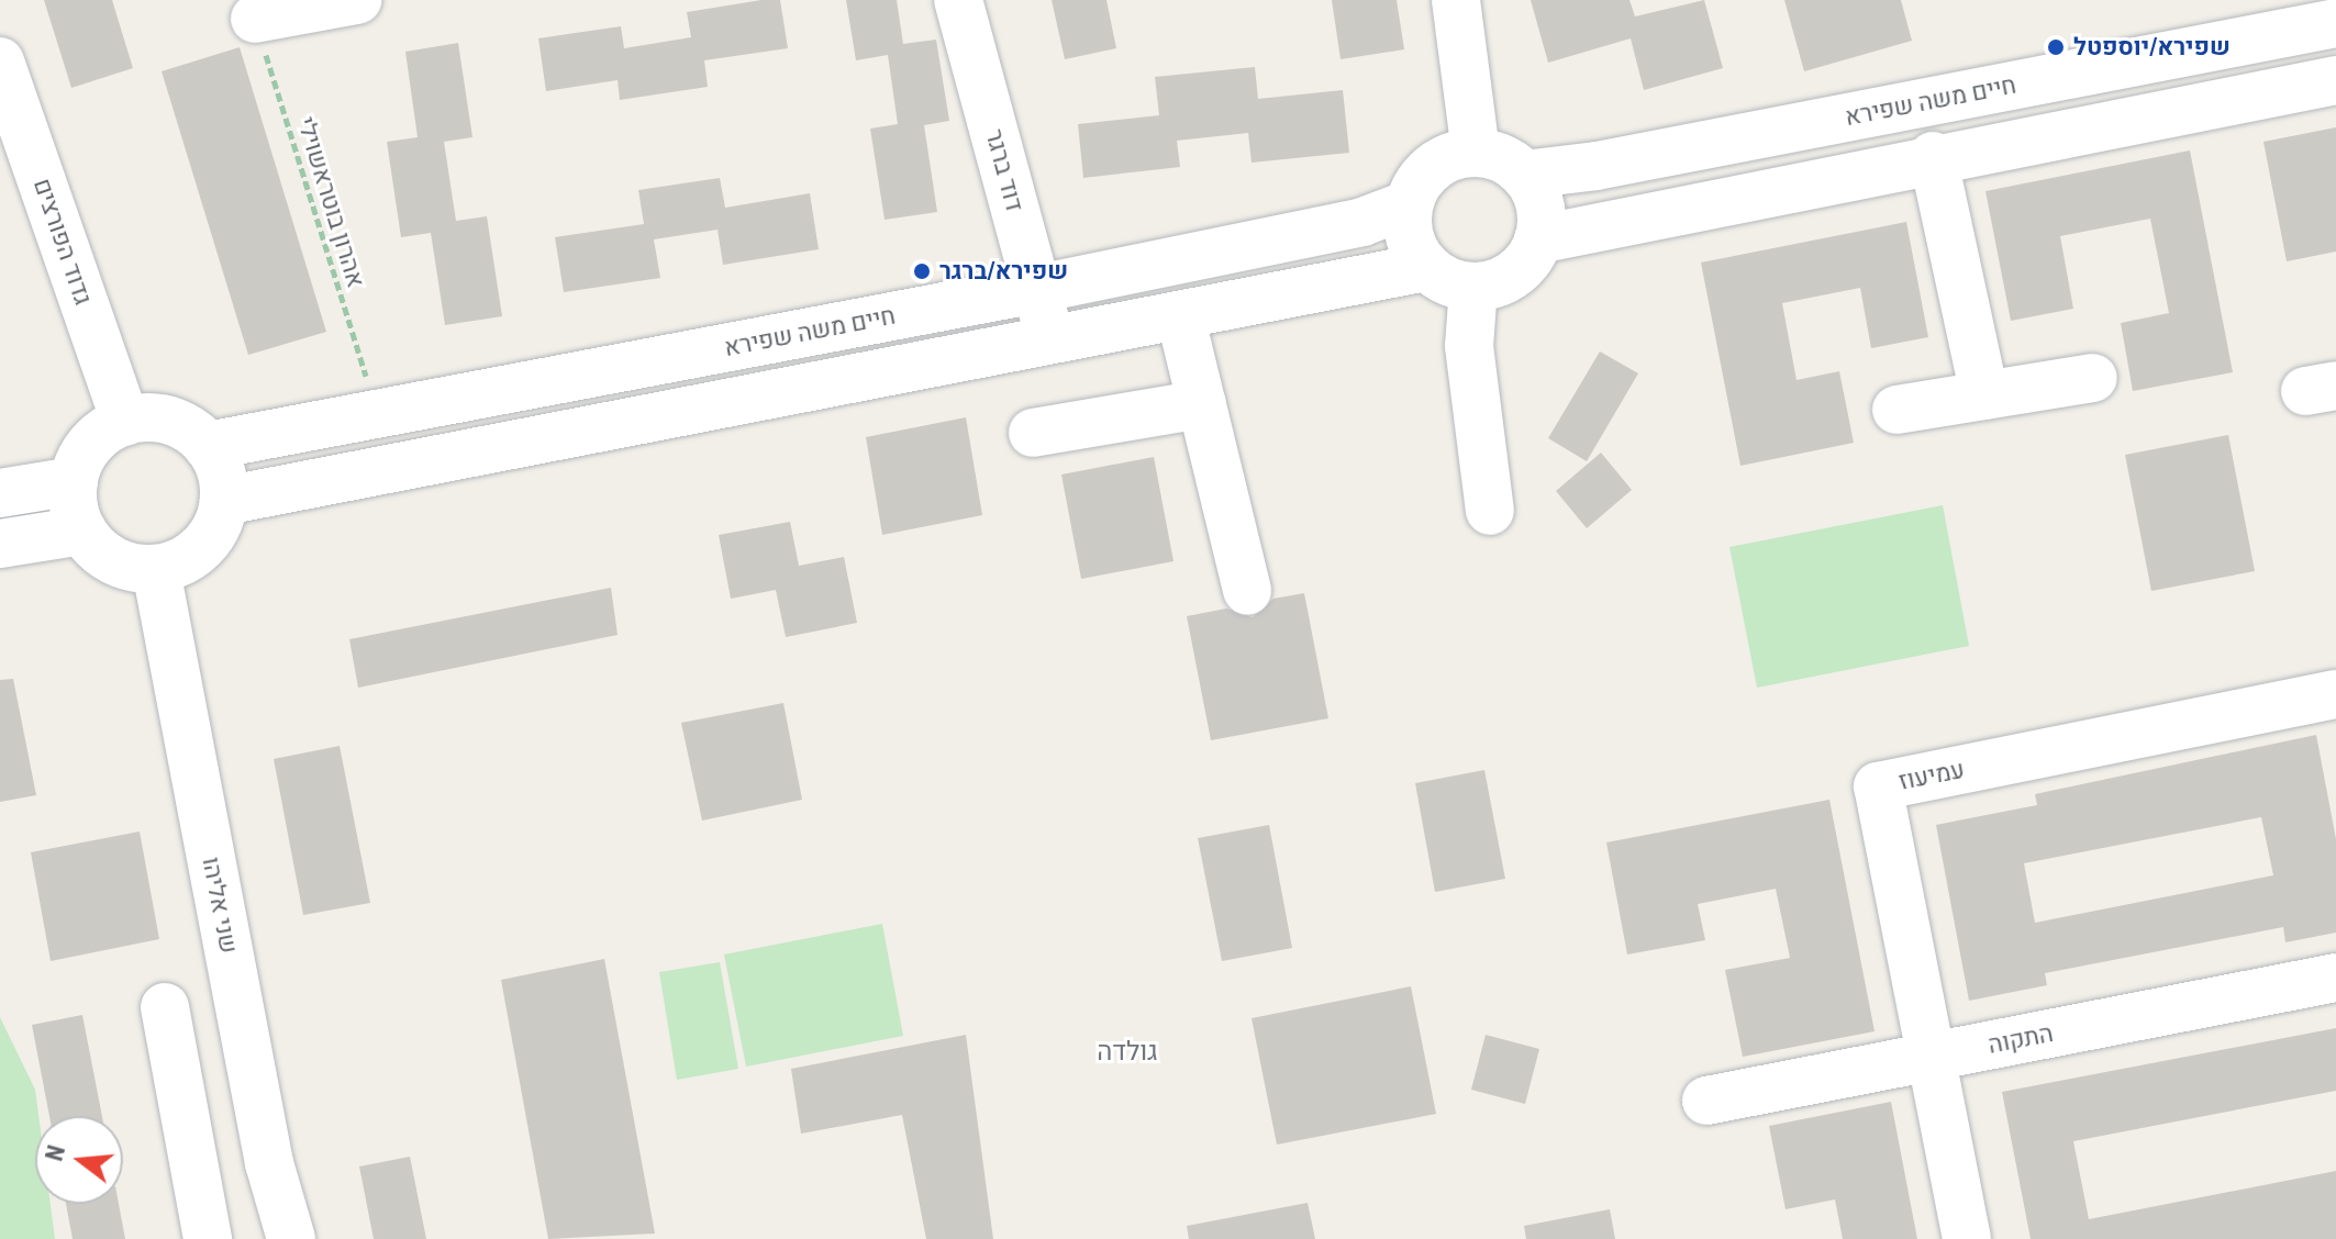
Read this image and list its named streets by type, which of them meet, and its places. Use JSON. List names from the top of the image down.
{
  "streets": {
    "street": [
      "חיים משה שפירא",
      "דוד ברגר",
      "גדוד הפורצים",
      "עמיעוז",
      "שני אליהו",
      "התקוה"
    ],
    "path": ["אהרון בוטראשוילי"]
  },
  "crossings": [
    ["חיים משה שפירא", "דוד ברגר"],
    ["חיים משה שפירא", "אהרון בוטראשוילי"],
    ["חיים משה שפירא", "גדוד הפורצים"],
    ["חיים משה שפירא", "שני אליהו"],
    ["גדוד הפורצים", "שני אליהו"],
    ["עמיעוז", "התקוה"]
  ],
  "districts": ["גולדה"],
  "places": ["שפירא/יוספטל", "שפירא/ברגר"],
  "north": "left"
}
